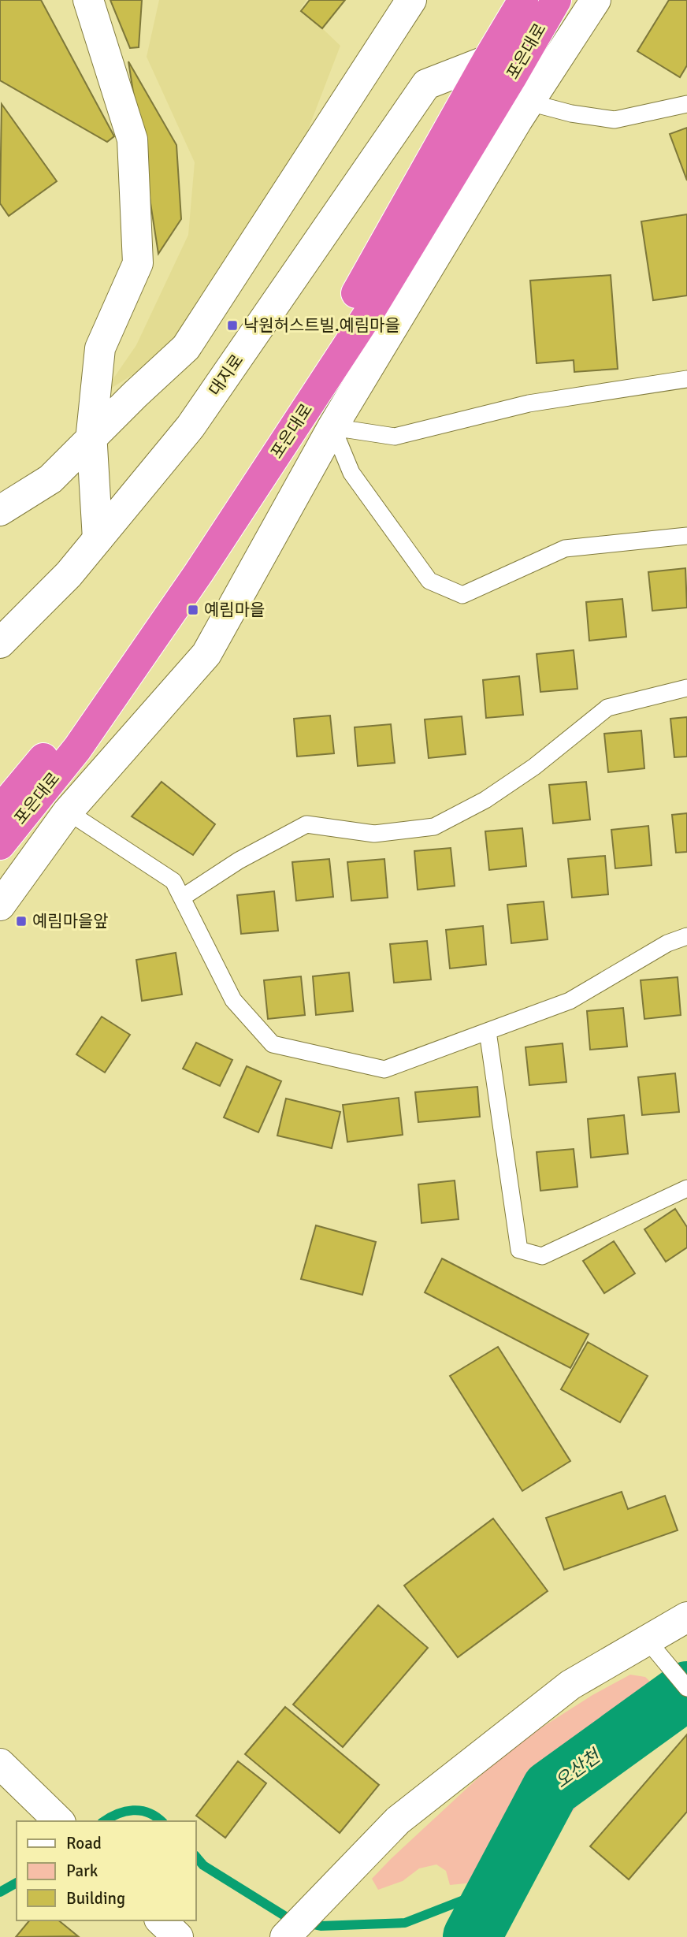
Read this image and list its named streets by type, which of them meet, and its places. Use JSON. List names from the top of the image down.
{
  "streets": {
    "highway": ["포은대로"],
    "street": ["대지로"]
  },
  "crossings": [
    ["포은대로", "대지로"]
  ],
  "water": ["오산천"],
  "places": {
    "transit": ["낙원허스트빌.예림마을", "예림마을", "예림마을앞"]
  },
  "legend": ["Road", "Park", "Building"]
}
